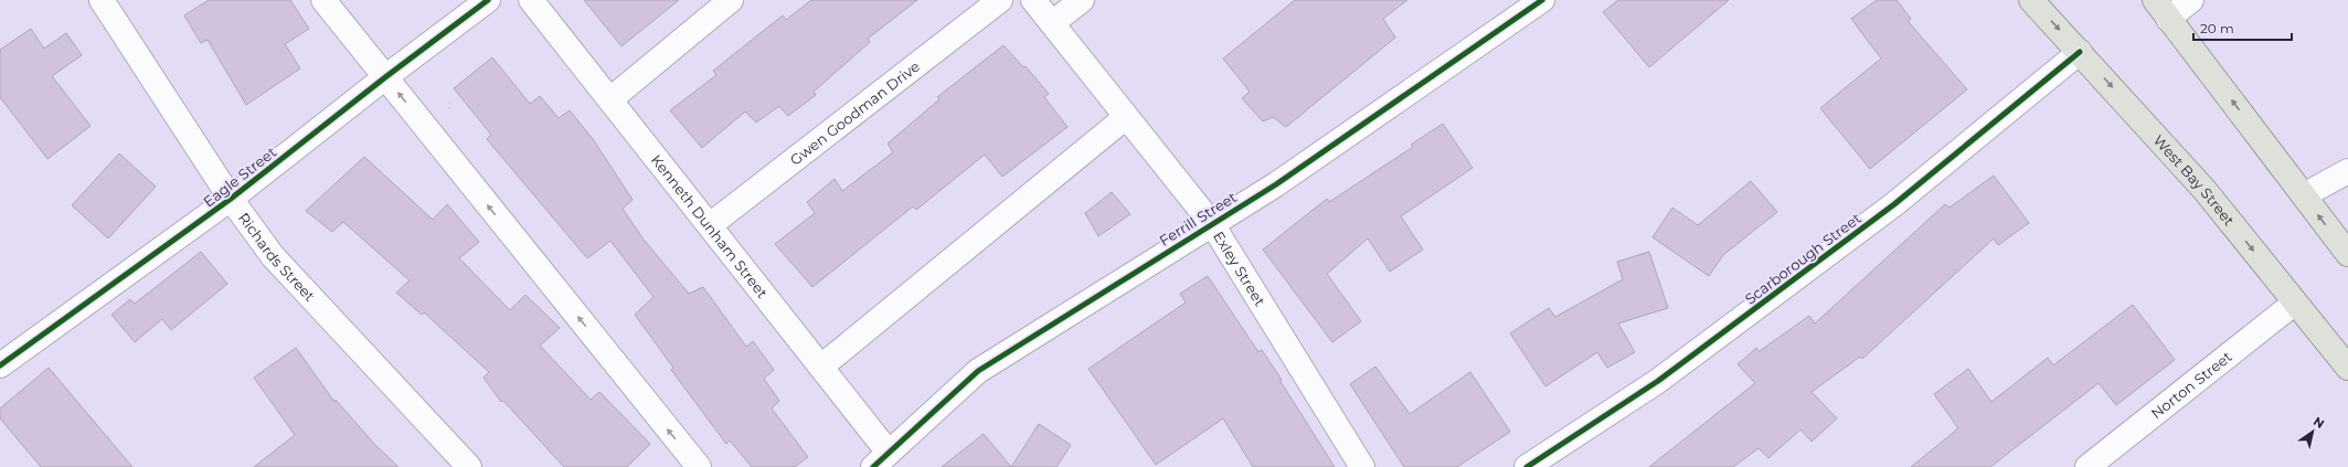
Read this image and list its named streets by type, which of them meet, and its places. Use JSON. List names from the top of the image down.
{
  "streets": {
    "main road": ["West Bay Street"],
    "street": [
      "Gwen Goodman Drive",
      "Eagle Street",
      "Ferrill Street",
      "Kenneth Dunham Street",
      "Richards Street",
      "Scarborough Street",
      "Exley Street",
      "Norton Street"
    ]
  },
  "crossings": [
    ["Gwen Goodman Drive", "Kenneth Dunham Street"],
    ["Eagle Street", "Richards Street"],
    ["West Bay Street", "Scarborough Street"],
    ["West Bay Street", "Norton Street"],
    ["Ferrill Street", "Kenneth Dunham Street"],
    ["Ferrill Street", "Exley Street"]
  ],
  "scale_bar": "20 m",
  "north": "top right"
}
